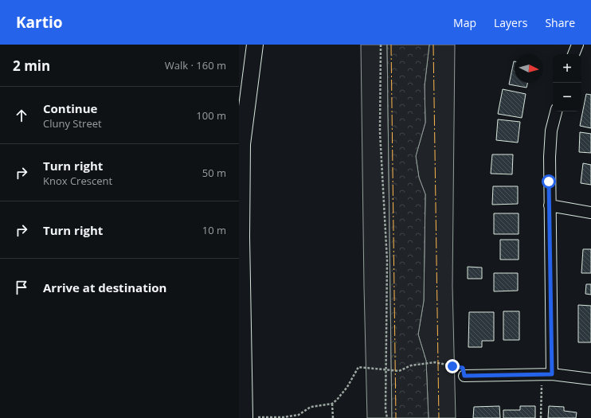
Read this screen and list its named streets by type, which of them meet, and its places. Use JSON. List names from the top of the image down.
{
  "north": "right",
  "page": {
    "header": "Kartio",
    "nav": ["Map", "Layers", "Share"],
    "heading": ["2 min", "Walk · 160 m"],
    "map_buttons": ["+", "−"],
    "list": [
      ["Continue", "Cluny Street", "100 m"],
      ["Turn right", "Knox Crescent", "50 m"],
      ["Turn right", "10 m"],
      "Arrive at destination"
    ]
  }
}
